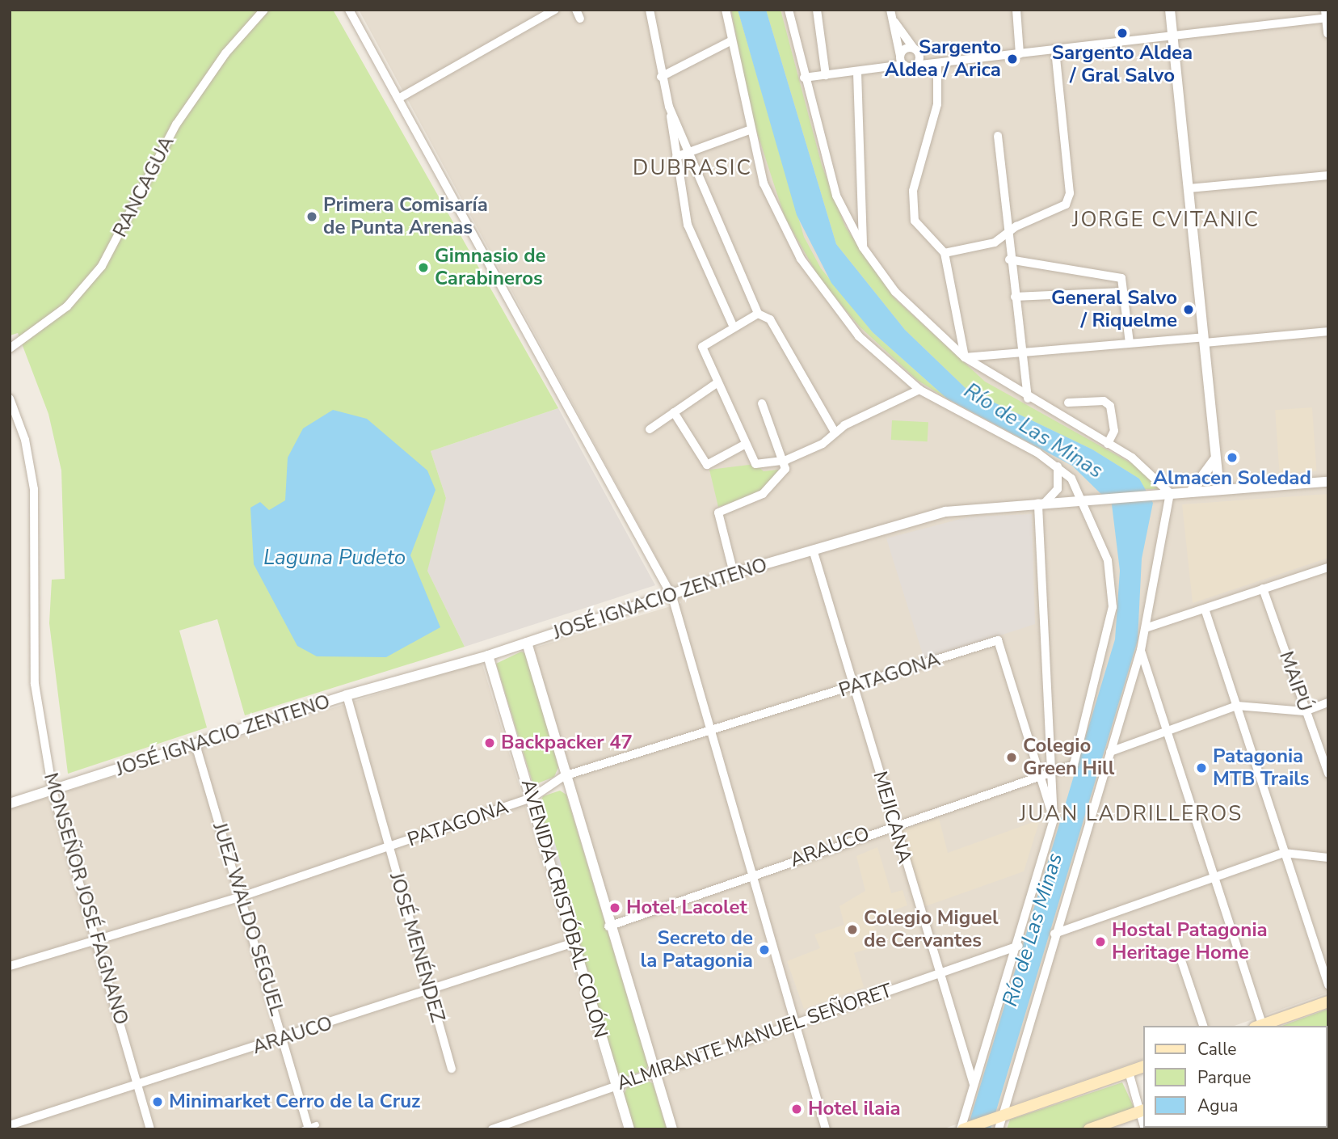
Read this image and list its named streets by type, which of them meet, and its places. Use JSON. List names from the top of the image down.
{
  "streets": {
    "street": [
      "RANCAGUA",
      "JOSÉ IGNACIO ZENTENO",
      "PATAGONA",
      "MAIPÚ",
      "MEJICANA",
      "ARAUCO",
      "MONSEÑOR JOSÉ FAGNANO",
      "AVENIDA CRISTÓBAL COLÓN",
      "JUEZ WALDO SEGUEL",
      "JOSÉ MENÉNDEZ",
      "ALMIRANTE MANUEL SEÑORET"
    ]
  },
  "crossings": [
    ["JOSÉ IGNACIO ZENTENO", "MEJICANA"],
    ["JOSÉ IGNACIO ZENTENO", "ARAUCO"],
    ["JOSÉ IGNACIO ZENTENO", "MONSEÑOR JOSÉ FAGNANO"],
    ["JOSÉ IGNACIO ZENTENO", "AVENIDA CRISTÓBAL COLÓN"],
    ["JOSÉ IGNACIO ZENTENO", "JUEZ WALDO SEGUEL"],
    ["JOSÉ IGNACIO ZENTENO", "JOSÉ MENÉNDEZ"],
    ["PATAGONA", "MEJICANA"],
    ["PATAGONA", "ARAUCO"],
    ["PATAGONA", "MONSEÑOR JOSÉ FAGNANO"],
    ["PATAGONA", "AVENIDA CRISTÓBAL COLÓN"],
    ["PATAGONA", "JUEZ WALDO SEGUEL"],
    ["PATAGONA", "JOSÉ MENÉNDEZ"],
    ["MEJICANA", "ARAUCO"],
    ["MEJICANA", "ALMIRANTE MANUEL SEÑORET"],
    ["ARAUCO", "MONSEÑOR JOSÉ FAGNANO"],
    ["ARAUCO", "AVENIDA CRISTÓBAL COLÓN"],
    ["ARAUCO", "JUEZ WALDO SEGUEL"],
    ["ARAUCO", "JOSÉ MENÉNDEZ"],
    ["AVENIDA CRISTÓBAL COLÓN", "ALMIRANTE MANUEL SEÑORET"]
  ],
  "districts": ["DUBRASIC", "JORGE CVITANIC", "JUAN LADRILLEROS"],
  "water": ["Río de Las Minas", "Laguna Pudeto"],
  "places": [
    "Sargento Aldea / Gral Salvo",
    "Sargento Aldea / Arica",
    "Primera Comisaría de Punta Arenas",
    "Gimnasio de Carabineros",
    "General Salvo / Riquelme",
    "Almacen Soledad",
    "Backpacker 47",
    "Colegio Green Hill",
    "Patagonia MTB Trails",
    "Hotel Lacolet",
    "Colegio Miguel de Cervantes",
    "Hostal Patagonia Heritage Home",
    "Secreto de la Patagonia",
    "Minimarket Cerro de la Cruz",
    "Hotel ilaia"
  ],
  "legend": ["Calle", "Parque", "Agua"]
}
